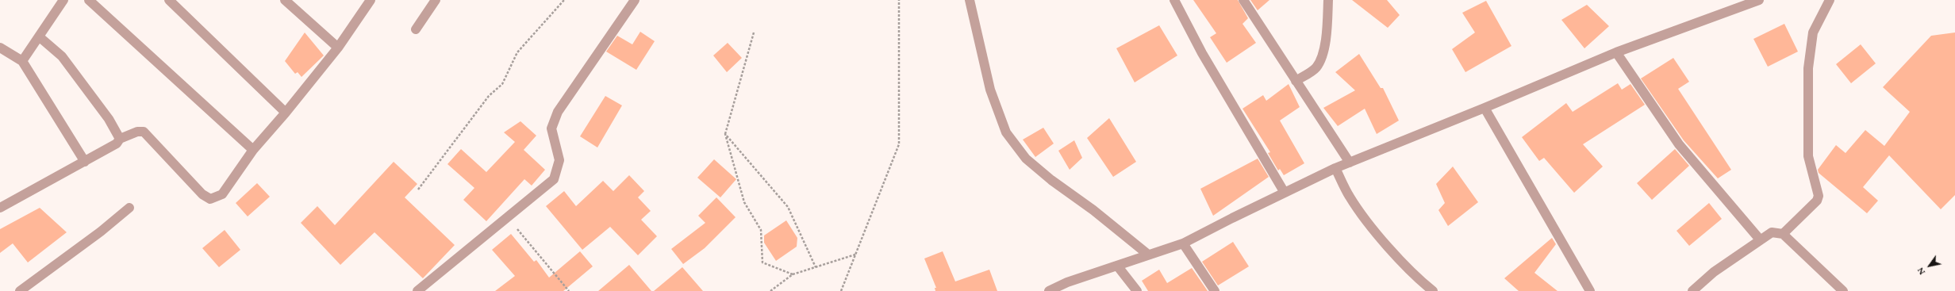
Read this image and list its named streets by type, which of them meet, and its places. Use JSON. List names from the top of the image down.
{
  "north": "bottom left"
}
